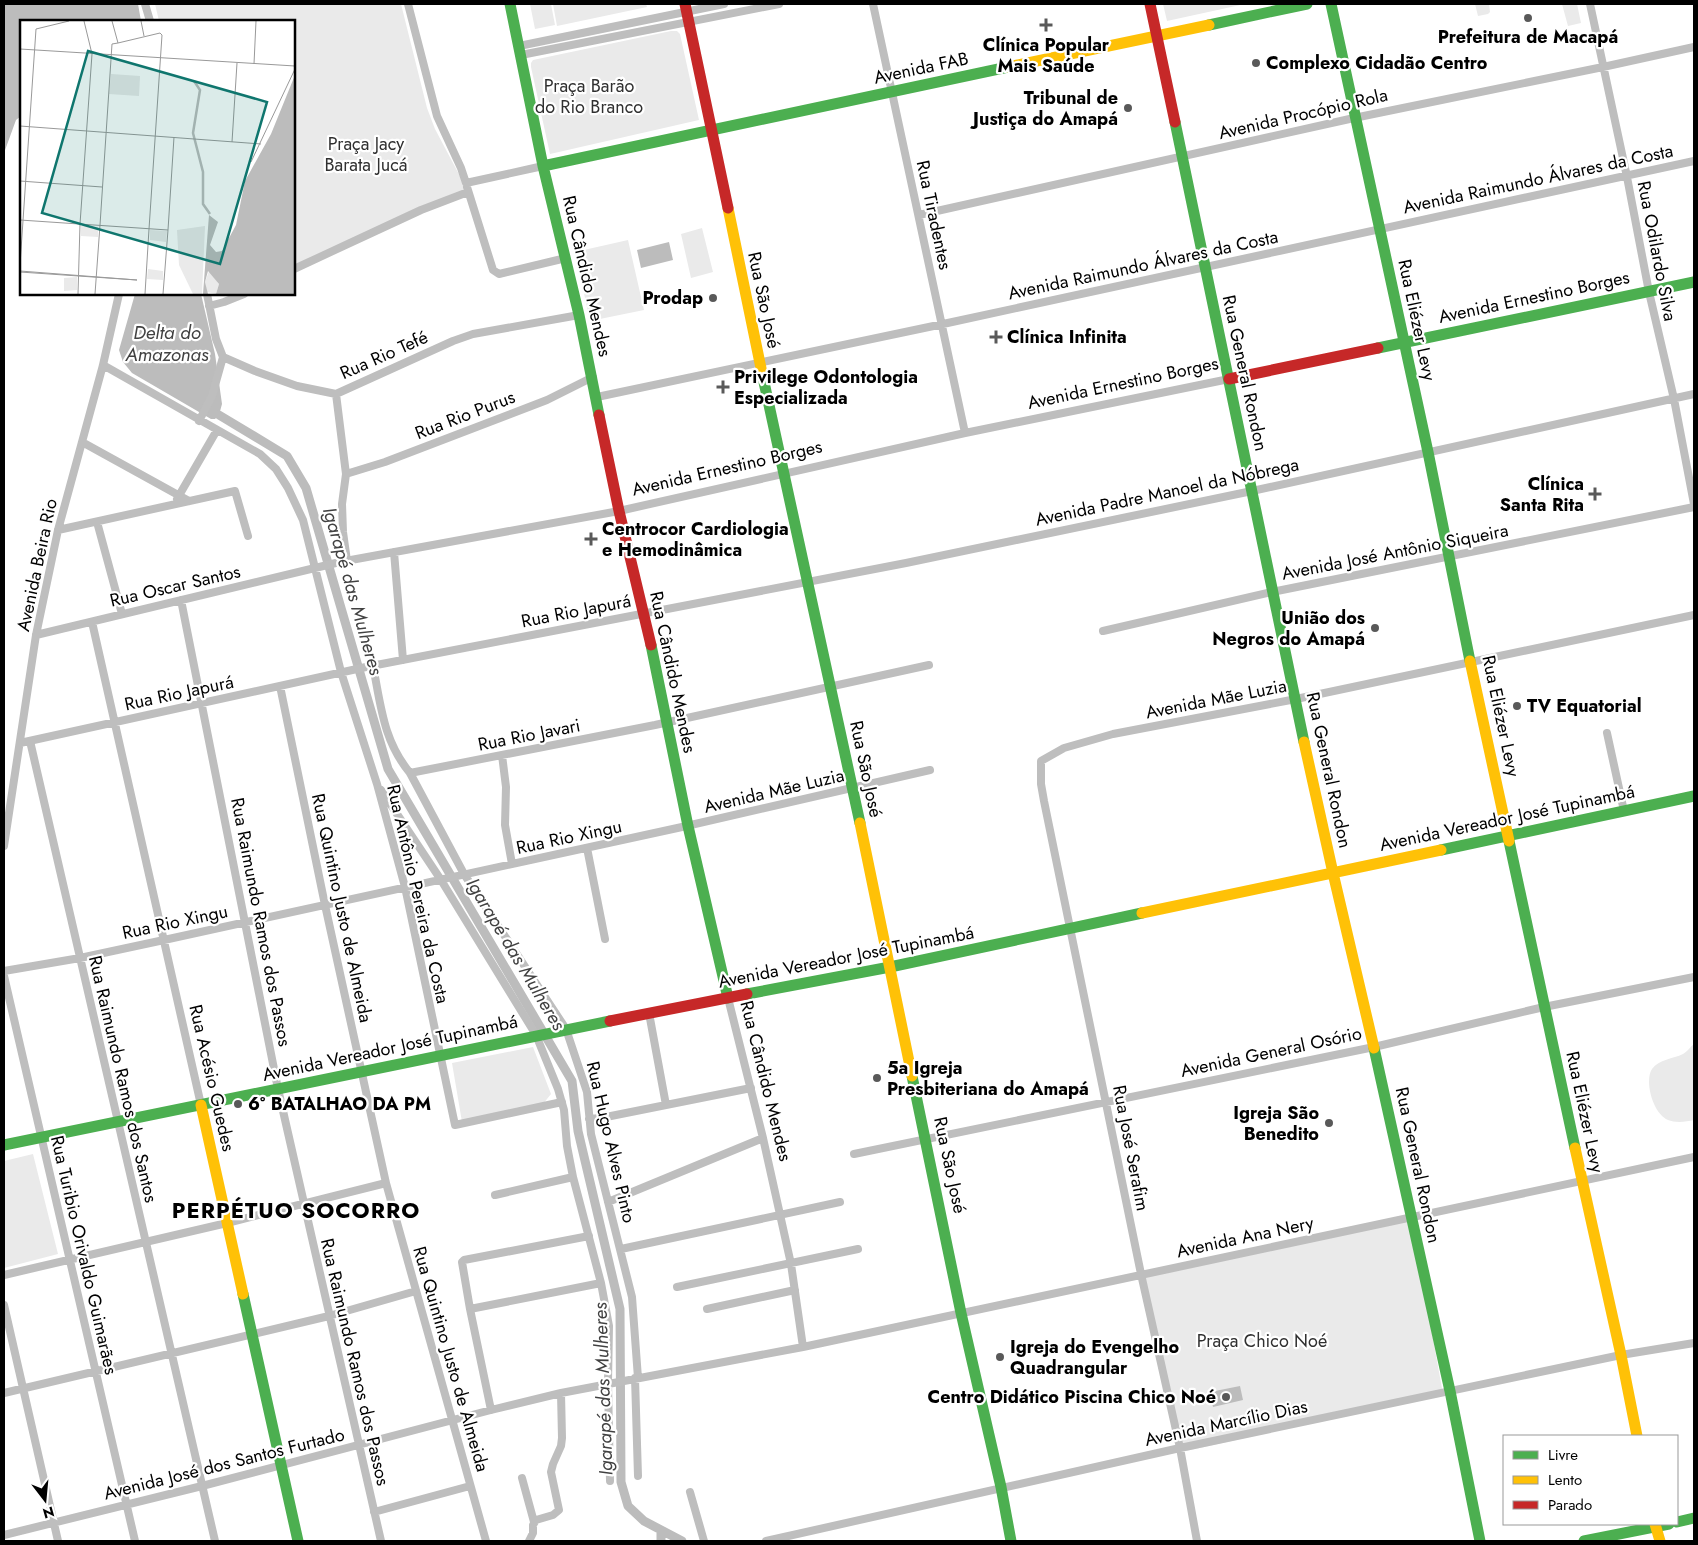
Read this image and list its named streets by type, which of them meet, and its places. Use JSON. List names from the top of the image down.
{
  "streets": {
    "street": [
      "Avenida FAB",
      "Avenida Procópio Rola",
      "Avenida Raimundo Álvares da Costa",
      "Rua Tiradentes",
      "Rua Odilardo Silva",
      "Rua Cândido Mendes",
      "Avenida Ernestino Borges",
      "Rua São José",
      "Rua Eliézer Levy",
      "Rua Rio Tefé",
      "Rua General Rondon",
      "Rua Rio Purus",
      "Avenida Padre Manoel da Nóbrega",
      "Avenida José Antônio Siqueira",
      "Avenida Beira Rio",
      "Rua Oscar Santos",
      "Rua Rio Japurá",
      "Avenida Mãe Luzia",
      "Rua Rio Javari",
      "Avenida Vereador José Tupinambá",
      "Rua Rio Xingu",
      "Rua Antônio Pereira da Costa",
      "Rua Quintino Justo de Almeida",
      "Rua Raimundo Ramos dos Passos",
      "Avenida General Osório",
      "Rua Acésio Guedes",
      "Rua Raimundo Ramos dos Santos",
      "Rua Hugo Alves Pinto",
      "Rua José Serafim",
      "Avenida Ana Nery",
      "Rua Turibio Orivaldo Guimarães",
      "Avenida Marcílio Dias",
      "Avenida José dos Santos Furtado"
    ]
  },
  "crossings": [
    ["Avenida FAB", "Rua Tiradentes"],
    ["Avenida FAB", "Rua Cândido Mendes"],
    ["Avenida FAB", "Rua São José"],
    ["Avenida FAB", "Rua General Rondon"],
    ["Avenida Procópio Rola", "Rua Tiradentes"],
    ["Avenida Procópio Rola", "Rua Odilardo Silva"],
    ["Avenida Procópio Rola", "Rua Eliézer Levy"],
    ["Avenida Procópio Rola", "Rua General Rondon"],
    ["Avenida Raimundo Álvares da Costa", "Rua Tiradentes"],
    ["Avenida Raimundo Álvares da Costa", "Rua Odilardo Silva"],
    ["Avenida Raimundo Álvares da Costa", "Rua Cândido Mendes"],
    ["Avenida Raimundo Álvares da Costa", "Rua São José"],
    ["Avenida Raimundo Álvares da Costa", "Rua Eliézer Levy"],
    ["Avenida Raimundo Álvares da Costa", "Rua General Rondon"],
    ["Rua Tiradentes", "Avenida Ernestino Borges"],
    ["Rua Odilardo Silva", "Avenida Ernestino Borges"],
    ["Rua Odilardo Silva", "Avenida Padre Manoel da Nóbrega"],
    ["Rua Odilardo Silva", "Avenida José Antônio Siqueira"],
    ["Rua Cândido Mendes", "Avenida Ernestino Borges"],
    ["Rua Cândido Mendes", "Rua Rio Tefé"],
    ["Rua Cândido Mendes", "Rua Rio Purus"],
    ["Rua Cândido Mendes", "Avenida Padre Manoel da Nóbrega"],
    ["Rua Cândido Mendes", "Rua Rio Japurá"],
    ["Rua Cândido Mendes", "Avenida Mãe Luzia"],
    ["Rua Cândido Mendes", "Rua Rio Javari"],
    ["Rua Cândido Mendes", "Avenida Vereador José Tupinambá"],
    ["Rua Cândido Mendes", "Rua Rio Xingu"],
    ["Rua Cândido Mendes", "Avenida Ana Nery"],
    ["Rua Cândido Mendes", "Avenida José dos Santos Furtado"],
    ["Avenida Ernestino Borges", "Rua São José"],
    ["Avenida Ernestino Borges", "Rua Eliézer Levy"],
    ["Avenida Ernestino Borges", "Rua General Rondon"],
    ["Rua São José", "Avenida Padre Manoel da Nóbrega"],
    ["Rua São José", "Avenida Mãe Luzia"],
    ["Rua São José", "Avenida Vereador José Tupinambá"],
    ["Rua São José", "Avenida General Osório"],
    ["Rua São José", "Avenida Ana Nery"],
    ["Rua São José", "Avenida Marcílio Dias"],
    ["Rua Eliézer Levy", "Avenida Padre Manoel da Nóbrega"],
    ["Rua Eliézer Levy", "Avenida José Antônio Siqueira"],
    ["Rua Eliézer Levy", "Avenida Mãe Luzia"],
    ["Rua Eliézer Levy", "Avenida Vereador José Tupinambá"],
    ["Rua Eliézer Levy", "Avenida General Osório"],
    ["Rua Eliézer Levy", "Avenida Ana Nery"],
    ["Rua Eliézer Levy", "Avenida Marcílio Dias"],
    ["Rua General Rondon", "Avenida Padre Manoel da Nóbrega"],
    ["Rua General Rondon", "Avenida José Antônio Siqueira"],
    ["Rua General Rondon", "Avenida Mãe Luzia"],
    ["Rua General Rondon", "Avenida Vereador José Tupinambá"],
    ["Rua General Rondon", "Avenida General Osório"],
    ["Rua General Rondon", "Avenida Ana Nery"],
    ["Rua General Rondon", "Avenida Marcílio Dias"],
    ["Avenida Padre Manoel da Nóbrega", "Rua Rio Japurá"],
    ["Avenida Beira Rio", "Rua Oscar Santos"],
    ["Avenida Beira Rio", "Rua Rio Japurá"],
    ["Avenida Beira Rio", "Rua Antônio Pereira da Costa"],
    ["Rua Oscar Santos", "Rua Antônio Pereira da Costa"],
    ["Rua Oscar Santos", "Rua Raimundo Ramos dos Passos"],
    ["Rua Oscar Santos", "Rua Acésio Guedes"],
    ["Rua Rio Japurá", "Rua Antônio Pereira da Costa"],
    ["Rua Rio Japurá", "Rua Quintino Justo de Almeida"],
    ["Rua Rio Japurá", "Rua Raimundo Ramos dos Passos"],
    ["Rua Rio Japurá", "Rua Acésio Guedes"],
    ["Rua Rio Japurá", "Rua Raimundo Ramos dos Santos"],
    ["Rua Rio Japurá", "Rua Hugo Alves Pinto"],
    ["Avenida Mãe Luzia", "Rua Rio Xingu"],
    ["Avenida Mãe Luzia", "Rua José Serafim"],
    ["Rua Rio Javari", "Rua Hugo Alves Pinto"],
    ["Avenida Vereador José Tupinambá", "Rua Antônio Pereira da Costa"],
    ["Avenida Vereador José Tupinambá", "Rua Quintino Justo de Almeida"],
    ["Avenida Vereador José Tupinambá", "Rua Raimundo Ramos dos Passos"],
    ["Avenida Vereador José Tupinambá", "Rua Acésio Guedes"],
    ["Avenida Vereador José Tupinambá", "Rua Raimundo Ramos dos Santos"],
    ["Avenida Vereador José Tupinambá", "Rua Hugo Alves Pinto"],
    ["Avenida Vereador José Tupinambá", "Rua José Serafim"],
    ["Avenida Vereador José Tupinambá", "Rua Turibio Orivaldo Guimarães"],
    ["Rua Rio Xingu", "Rua Antônio Pereira da Costa"],
    ["Rua Rio Xingu", "Rua Quintino Justo de Almeida"],
    ["Rua Rio Xingu", "Rua Raimundo Ramos dos Passos"],
    ["Rua Rio Xingu", "Rua Acésio Guedes"],
    ["Rua Rio Xingu", "Rua Raimundo Ramos dos Santos"],
    ["Rua Rio Xingu", "Rua Hugo Alves Pinto"],
    ["Rua Quintino Justo de Almeida", "Rua Raimundo Ramos dos Passos"],
    ["Rua Quintino Justo de Almeida", "Avenida José dos Santos Furtado"],
    ["Rua Raimundo Ramos dos Passos", "Avenida José dos Santos Furtado"],
    ["Avenida General Osório", "Rua José Serafim"],
    ["Rua Acésio Guedes", "Avenida José dos Santos Furtado"],
    ["Rua Raimundo Ramos dos Santos", "Avenida José dos Santos Furtado"],
    ["Rua Hugo Alves Pinto", "Avenida José dos Santos Furtado"],
    ["Rua José Serafim", "Avenida Ana Nery"],
    ["Rua José Serafim", "Avenida Marcílio Dias"],
    ["Avenida Ana Nery", "Avenida José dos Santos Furtado"],
    ["Rua Turibio Orivaldo Guimarães", "Avenida José dos Santos Furtado"]
  ],
  "districts": ["PERPÉTUO SOCORRO"],
  "water": ["Delta do Amazonas", "Igarapé das Mulheres"],
  "parks": ["Praça Barão do Rio Branco", "Praça Jacy Barata Jucá", "Praça Chico Noé"],
  "places": {
    "other": [
      "Prefeitura de Macapá",
      "Complexo Cidadão Centro",
      "Tribunal de Justiça do Amapá",
      "Prodap",
      "União dos Negros do Amapá",
      "TV Equatorial",
      "5a Igreja Presbiteriana do Amapá",
      "6° BATALHAO DA PM",
      "Igreja São Benedito",
      "Igreja do Evengelho Quadrangular",
      "Centro Didático Piscina Chico Noé"
    ],
    "health": [
      "Clínica Popular Mais Saúde",
      "Clínica Infinita",
      "Privilege Odontologia Especializada",
      "Clínica Santa Rita",
      "Centrocor Cardiologia e Hemodinâmica"
    ]
  },
  "legend": ["Livre", "Lento", "Parado"],
  "north": "bottom"
}
